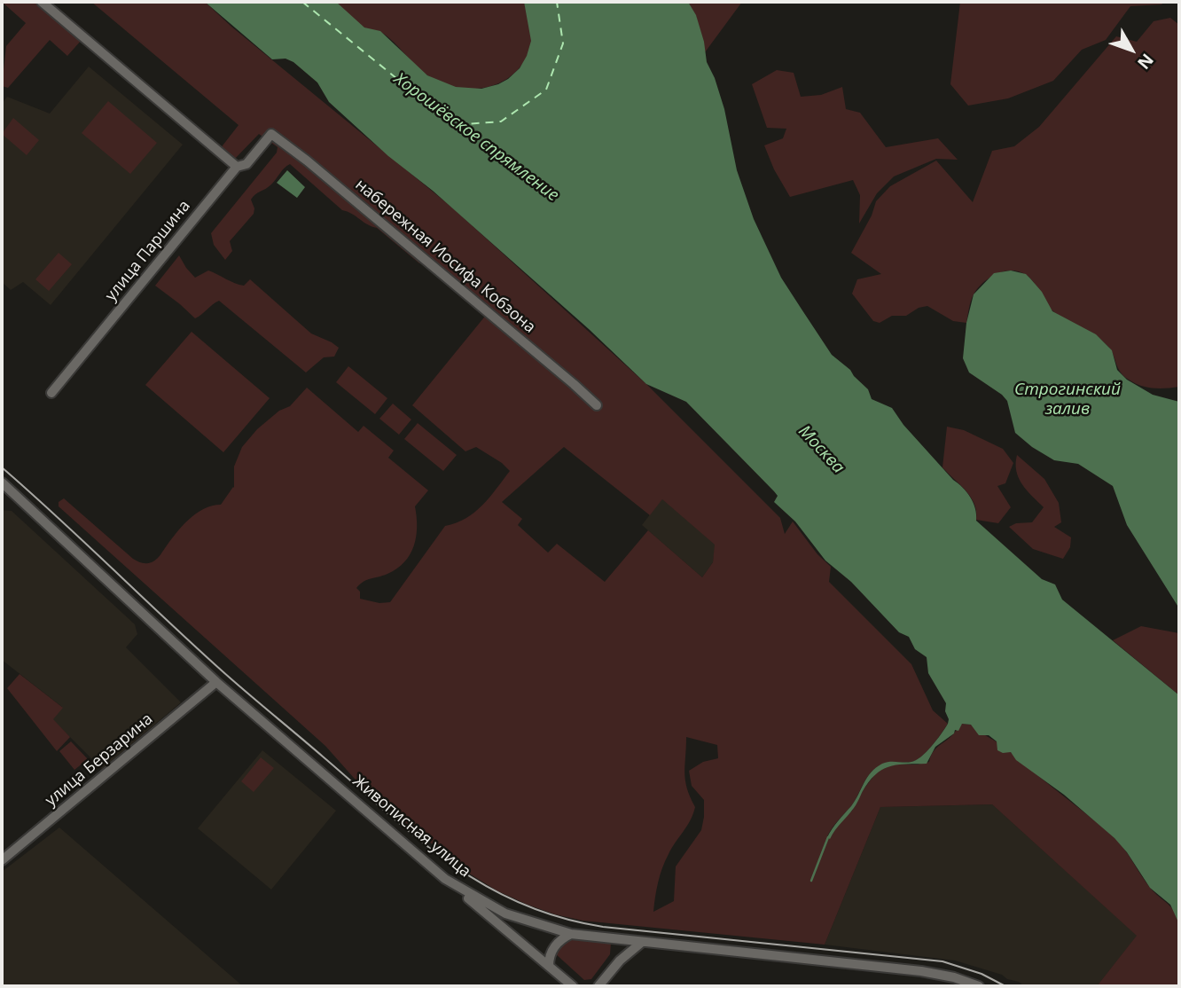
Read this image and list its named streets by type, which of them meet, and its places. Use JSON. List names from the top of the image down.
{
  "streets": {
    "street": [
      "улица Паршина",
      "набережная Иосифа Кобзона",
      "улица Берзарина",
      "Живописная улица"
    ]
  },
  "crossings": [
    ["улица Паршина", "набережная Иосифа Кобзона"],
    ["улица Берзарина", "Живописная улица"]
  ],
  "water": ["Хорошёвское спрямление", "Строгинский залив", "Москва"],
  "north": "bottom right"
}
